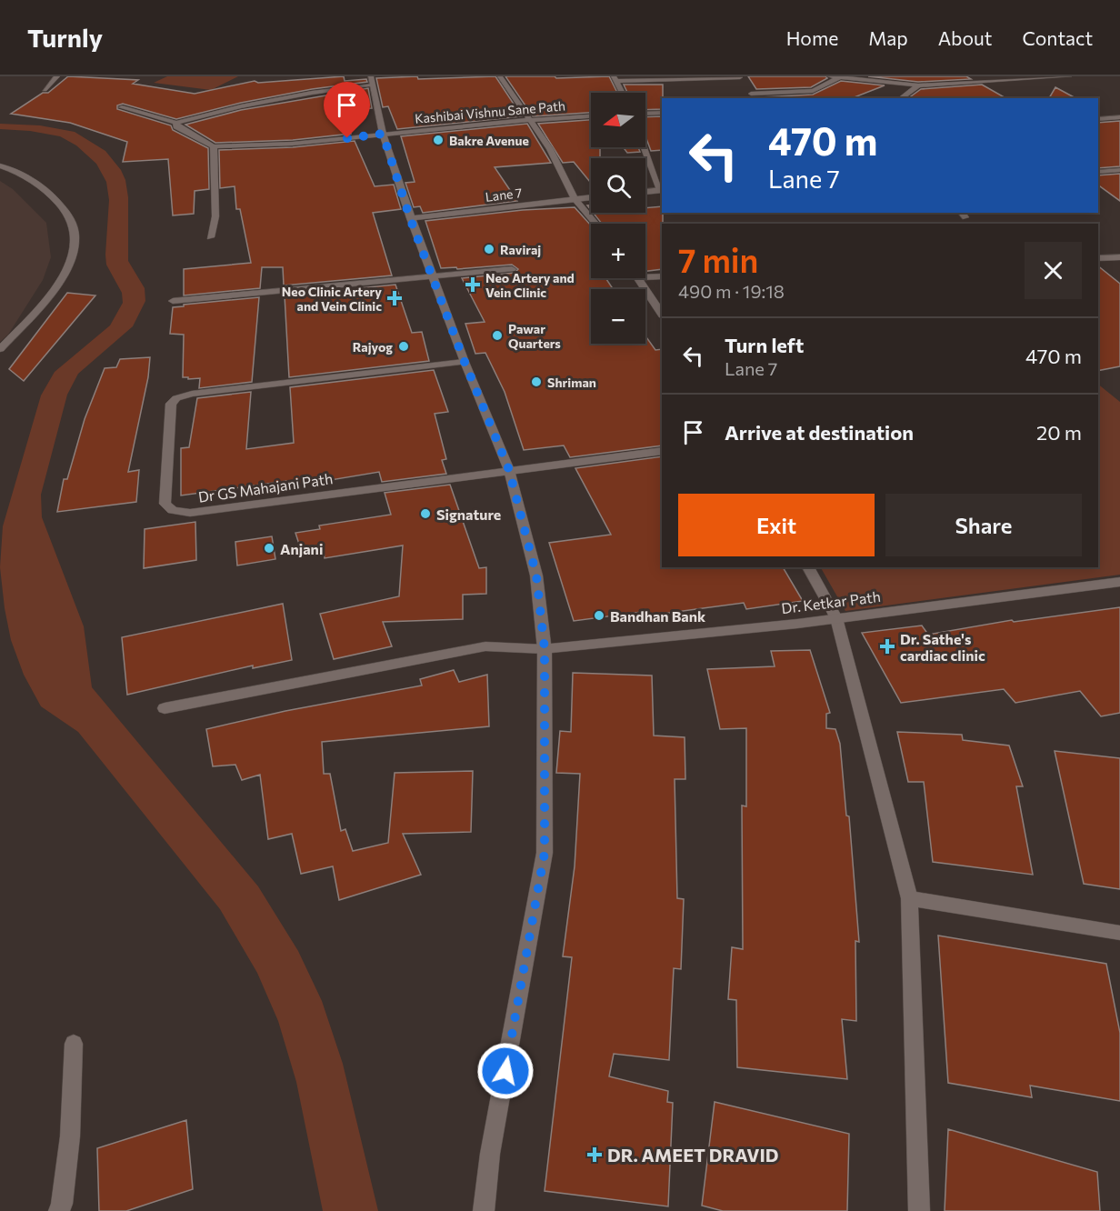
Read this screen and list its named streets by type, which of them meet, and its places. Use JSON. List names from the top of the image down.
{
  "streets": {
    "street": [
      "Kashibai Vishnu Sane Path",
      "Lane 7",
      "Dr GS Mahajani Path",
      "Dr. Ketkar Path"
    ]
  },
  "places": {
    "other": [
      "Bakre Avenue",
      "Raviraj",
      "Pawar Quarters",
      "Rajyog",
      "Shriman",
      "Signature",
      "Anjani",
      "Bandhan Bank"
    ],
    "health": [
      "Neo Artery and Vein Clinic",
      "Neo Clinic Artery and Vein Clinic",
      "Dr. Sathe's cardiac clinic",
      "DR. AMEET DRAVID"
    ]
  },
  "north": "left",
  "page": {
    "header": "Turnly",
    "nav": [
      "Home",
      "Map",
      "About",
      "Contact"
    ],
    "map_buttons": ["+", "−"],
    "turn": ["470 m", "Lane 7"],
    "heading": ["7 min", "490 m · 19:18"],
    "list": [
      {
        "name": "Turn left",
        "note": "Lane 7",
        "value": "470 m"
      },
      {
        "name": "Arrive at destination",
        "value": "20 m"
      }
    ],
    "buttons": ["Exit", "Share"]
  }
}
